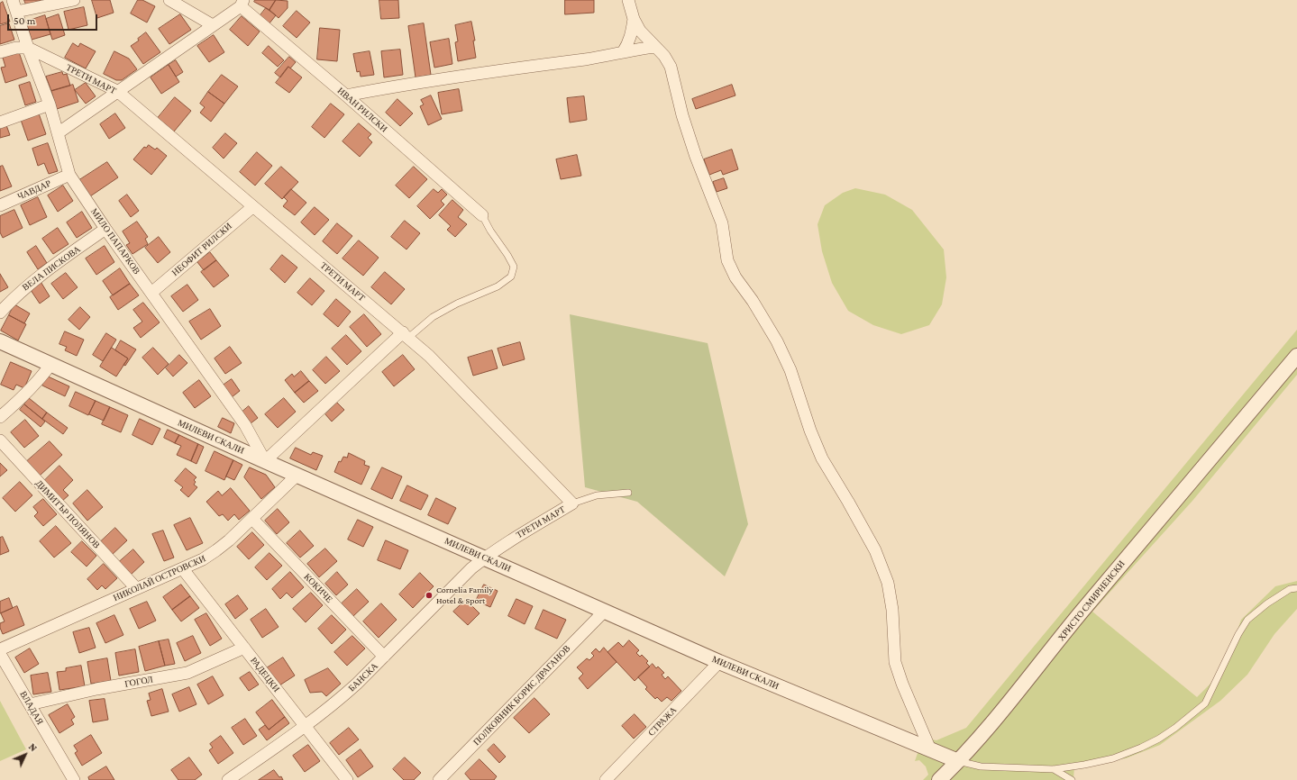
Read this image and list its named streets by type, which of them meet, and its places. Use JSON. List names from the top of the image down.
{
  "streets": {
    "street": [
      "ТРЕТИ МАРТ",
      "ИВАН РИЛСКИ",
      "ЧАВДАР",
      "МИЛО ПАПАРКОВ",
      "НЕОФИТ РИЛСКИ",
      "ВЕЛА ПИСКОВА",
      "МИЛЕВИ СКАЛИ",
      "ДИМИТЪР ПОЛЯНОВ",
      "НИКОЛАЙ ОСТРОВСКИ",
      "КОКИЧЕ",
      "ХРИСТО СМИРНЕНСКИ",
      "РАДЕЦКИ",
      "БАНСКА",
      "ГОГОЛ",
      "ПОЛКОВНИК БОРИС ДРАГАНОВ",
      "ВЛАДАЯ",
      "СТРАЖА"
    ]
  },
  "crossings": [
    ["ТРЕТИ МАРТ", "МИЛО ПАПАРКОВ"],
    ["ТРЕТИ МАРТ", "НЕОФИТ РИЛСКИ"],
    ["ТРЕТИ МАРТ", "МИЛЕВИ СКАЛИ"],
    ["ТРЕТИ МАРТ", "БАНСКА"],
    ["ЧАВДАР", "МИЛО ПАПАРКОВ"],
    ["МИЛО ПАПАРКОВ", "НЕОФИТ РИЛСКИ"],
    ["МИЛО ПАПАРКОВ", "ВЕЛА ПИСКОВА"],
    ["МИЛО ПАПАРКОВ", "МИЛЕВИ СКАЛИ"],
    ["МИЛЕВИ СКАЛИ", "НИКОЛАЙ ОСТРОВСКИ"],
    ["МИЛЕВИ СКАЛИ", "ХРИСТО СМИРНЕНСКИ"],
    ["МИЛЕВИ СКАЛИ", "БАНСКА"],
    ["МИЛЕВИ СКАЛИ", "ПОЛКОВНИК БОРИС ДРАГАНОВ"],
    ["МИЛЕВИ СКАЛИ", "СТРАЖА"],
    ["ДИМИТЪР ПОЛЯНОВ", "НИКОЛАЙ ОСТРОВСКИ"],
    ["НИКОЛАЙ ОСТРОВСКИ", "КОКИЧЕ"],
    ["НИКОЛАЙ ОСТРОВСКИ", "РАДЕЦКИ"],
    ["КОКИЧЕ", "БАНСКА"],
    ["РАДЕЦКИ", "БАНСКА"],
    ["РАДЕЦКИ", "ГОГОЛ"],
    ["ГОГОЛ", "ВЛАДАЯ"]
  ],
  "places": ["Cornelia Family Hotel & Sport"],
  "scale_bar": "50 m",
  "north": "top right"
}
